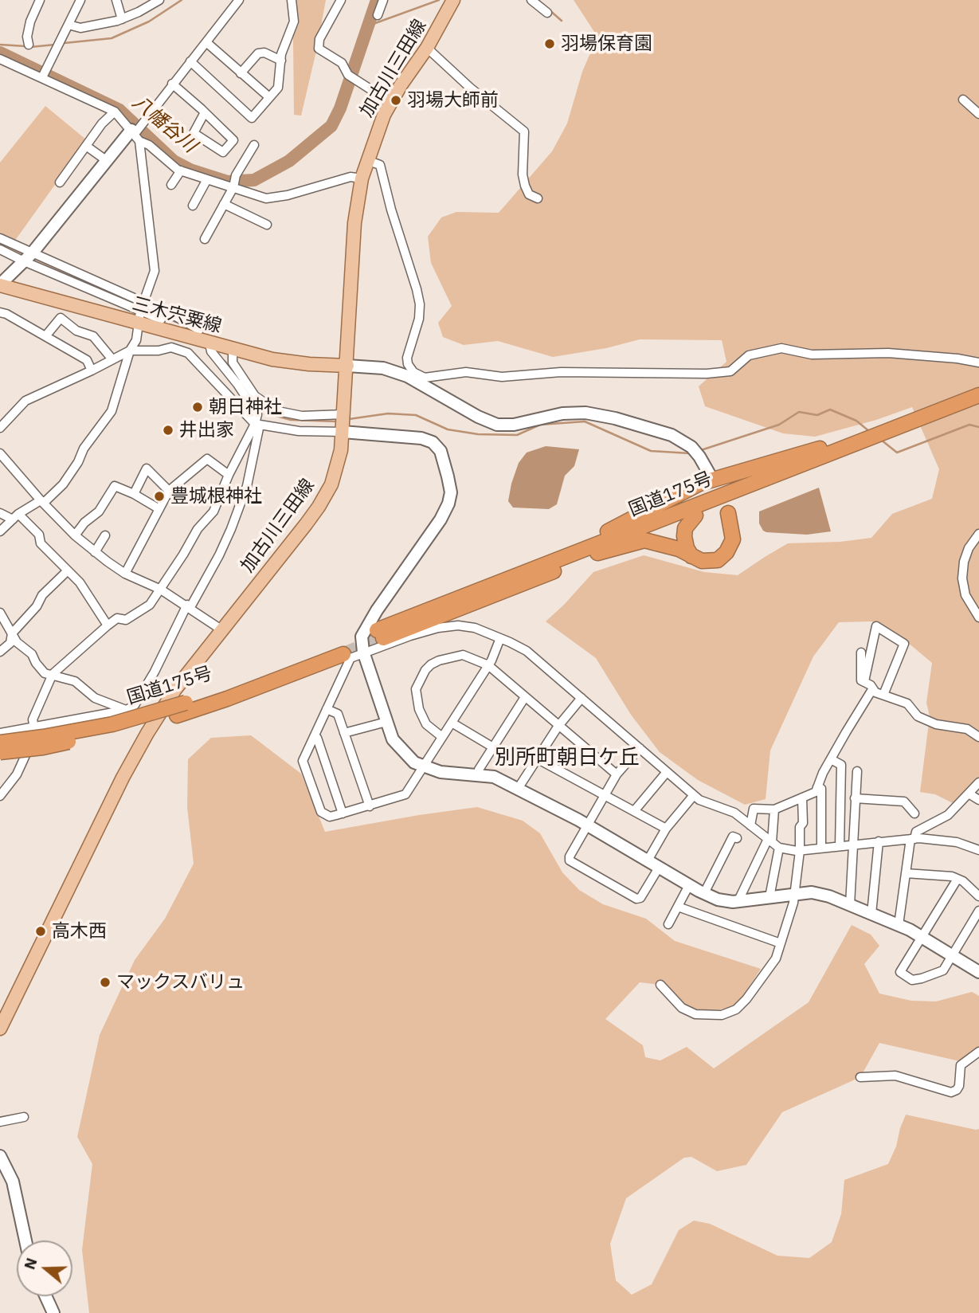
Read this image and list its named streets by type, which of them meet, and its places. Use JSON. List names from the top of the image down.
{
  "streets": {
    "highway": ["国道175号"],
    "main road": ["加古川三田線", "三木宍粟線"]
  },
  "crossings": [
    ["加古川三田線", "三木宍粟線"]
  ],
  "districts": ["別所町朝日ケ丘"],
  "water": ["八幡谷川"],
  "places": [
    "羽場保育園",
    "羽場大師前",
    "朝日神社",
    "井出家",
    "豊城根神社",
    "高木西",
    "マックスバリュ"
  ],
  "north": "left"
}
